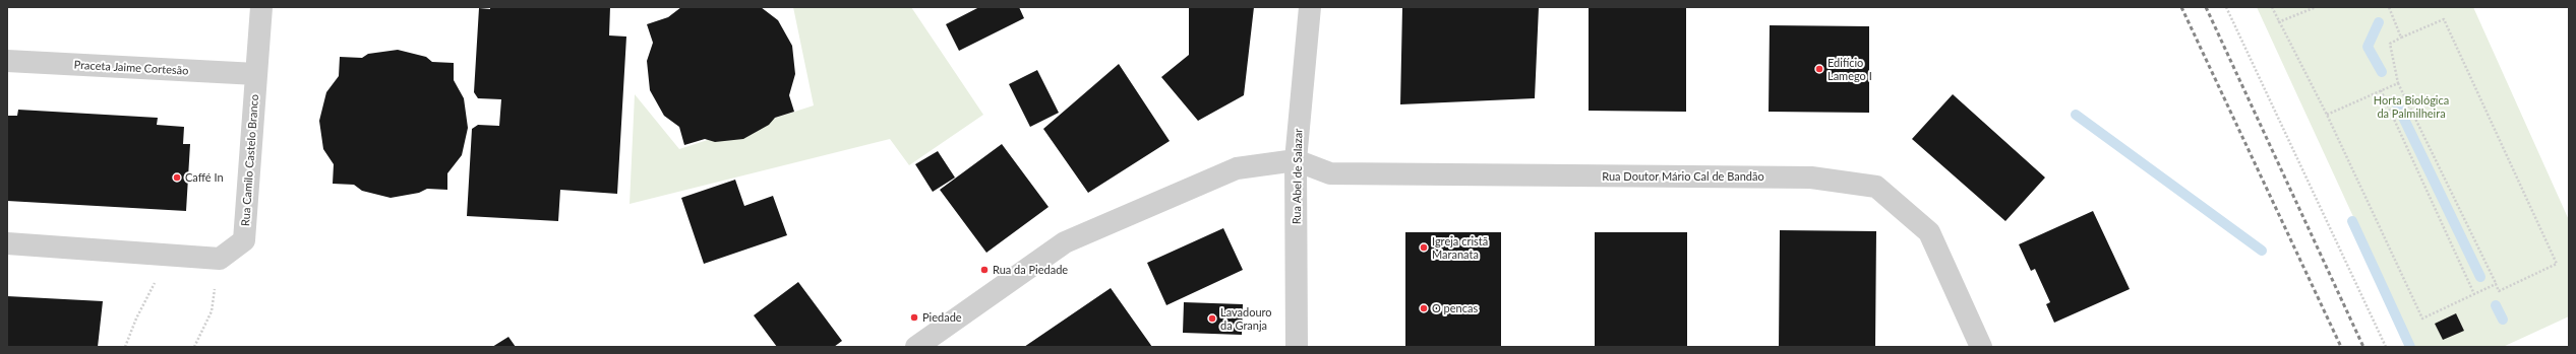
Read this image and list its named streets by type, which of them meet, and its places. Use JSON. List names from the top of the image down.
{
  "streets": {
    "street": [
      "Praceta Jaime Cortesão",
      "Rua Camilo Castelo Branco",
      "Rua Abel de Salazar",
      "Rua Doutor Mário Cal de Bandão"
    ]
  },
  "crossings": [
    ["Praceta Jaime Cortesão", "Rua Camilo Castelo Branco"],
    ["Rua Abel de Salazar", "Rua Doutor Mário Cal de Bandão"]
  ],
  "parks": ["Horta Biológica da Palmilheira"],
  "places": [
    "Edifício Lamego I",
    "Caffé In",
    "Igreja cristã Maranata",
    "Rua da Piedade",
    "O pencas",
    "Piedade",
    "Lavadouro da Granja"
  ]
}
